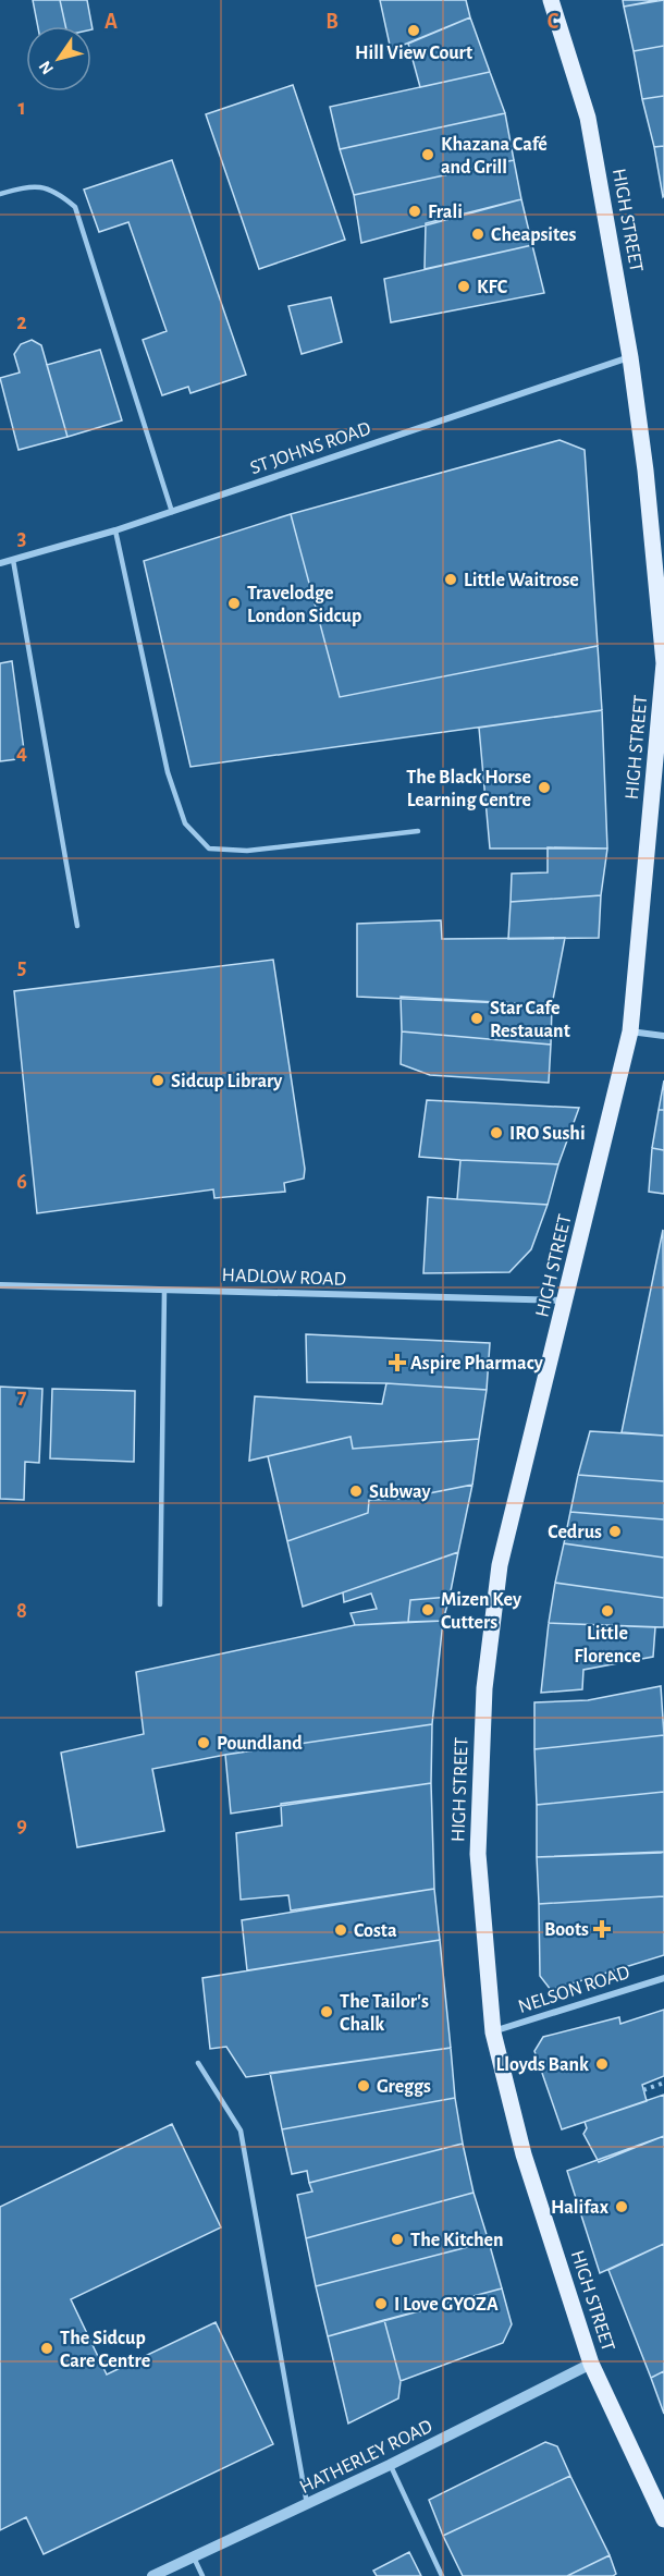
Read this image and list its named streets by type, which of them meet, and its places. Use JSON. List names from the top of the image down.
{
  "streets": {
    "main road": ["HIGH STREET"],
    "street": [
      "ST JOHNS ROAD",
      "HADLOW ROAD",
      "NELSON ROAD",
      "HATHERLEY ROAD"
    ]
  },
  "crossings": [
    ["HIGH STREET", "ST JOHNS ROAD"],
    ["HIGH STREET", "HADLOW ROAD"],
    ["HIGH STREET", "NELSON ROAD"],
    ["HIGH STREET", "HATHERLEY ROAD"]
  ],
  "places": {
    "other": [
      "Hill View Court",
      "Khazana Café and Grill",
      "Frali",
      "Cheapsites",
      "KFC",
      "Little Waitrose",
      "Travelodge London Sidcup",
      "The Black Horse Learning Centre",
      "Star Cafe Restauant",
      "Sidcup Library",
      "IRO Sushi",
      "Subway",
      "Cedrus",
      "Mizen Key Cutters",
      "Little Florence",
      "Poundland",
      "Costa",
      "The Tailor's Chalk",
      "Lloyds Bank",
      "Greggs",
      "Halifax",
      "The Kitchen",
      "I Love GYOZA",
      "The Sidcup Care Centre"
    ],
    "health": ["Aspire Pharmacy", "Boots"]
  },
  "north": "bottom left",
  "grid": {
    "columns": ["A", "B", "C"],
    "rows": [
      "1",
      "2",
      "3",
      "4",
      "5",
      "6",
      "7",
      "8",
      "9"
    ]
  }
}
